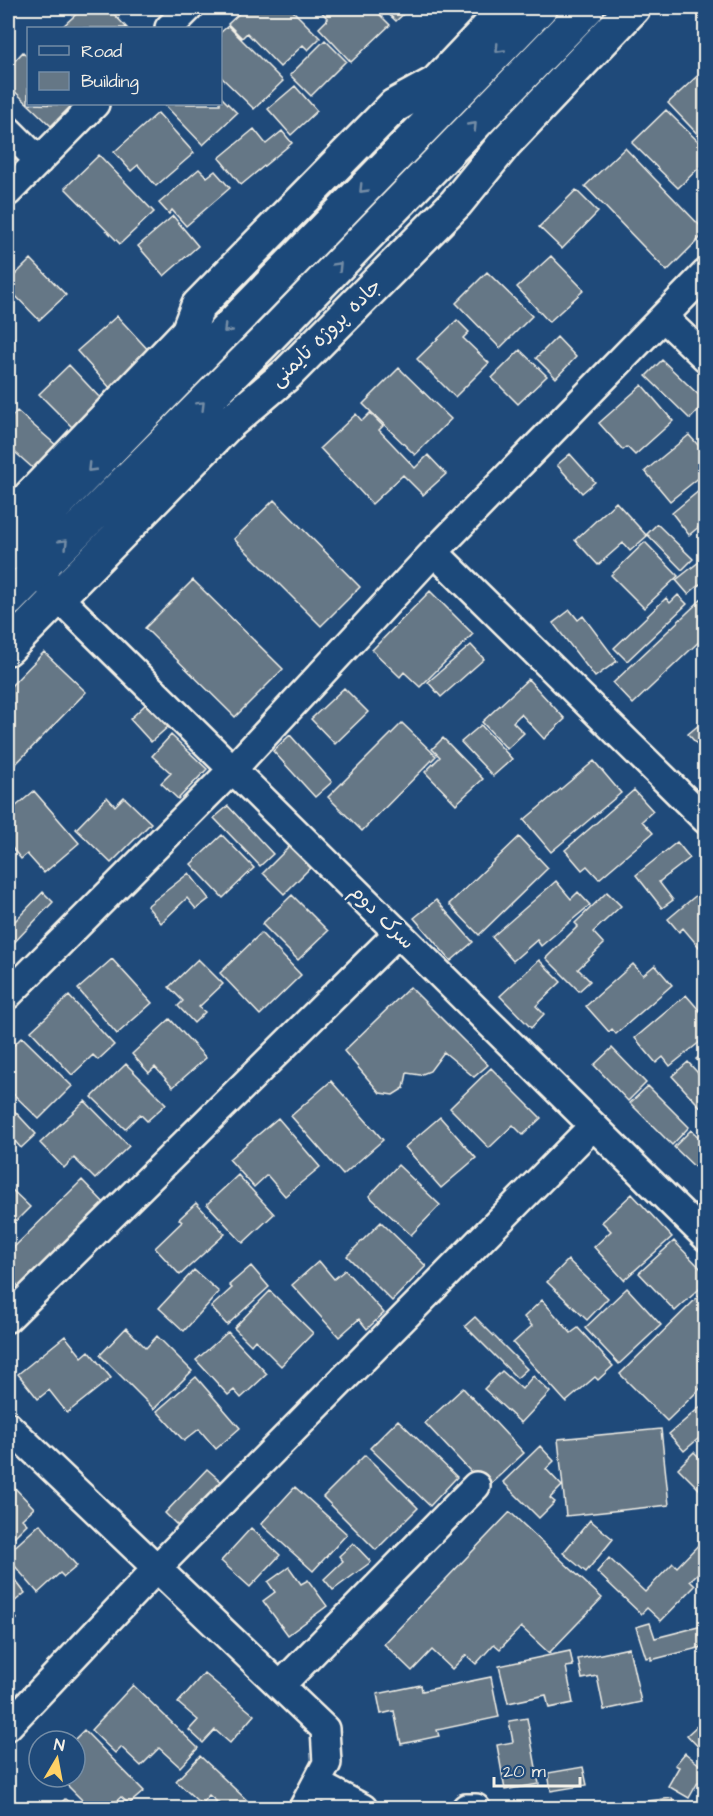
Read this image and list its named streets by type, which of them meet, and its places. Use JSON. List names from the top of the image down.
{
  "streets": {
    "street": ["جاده پروژه تایمنی", "سرک دوم"]
  },
  "crossings": [
    ["جاده پروژه تایمنی", "سرک دوم"]
  ],
  "legend": ["Road", "Building"],
  "scale_bar": "20 m",
  "north": "top"
}
